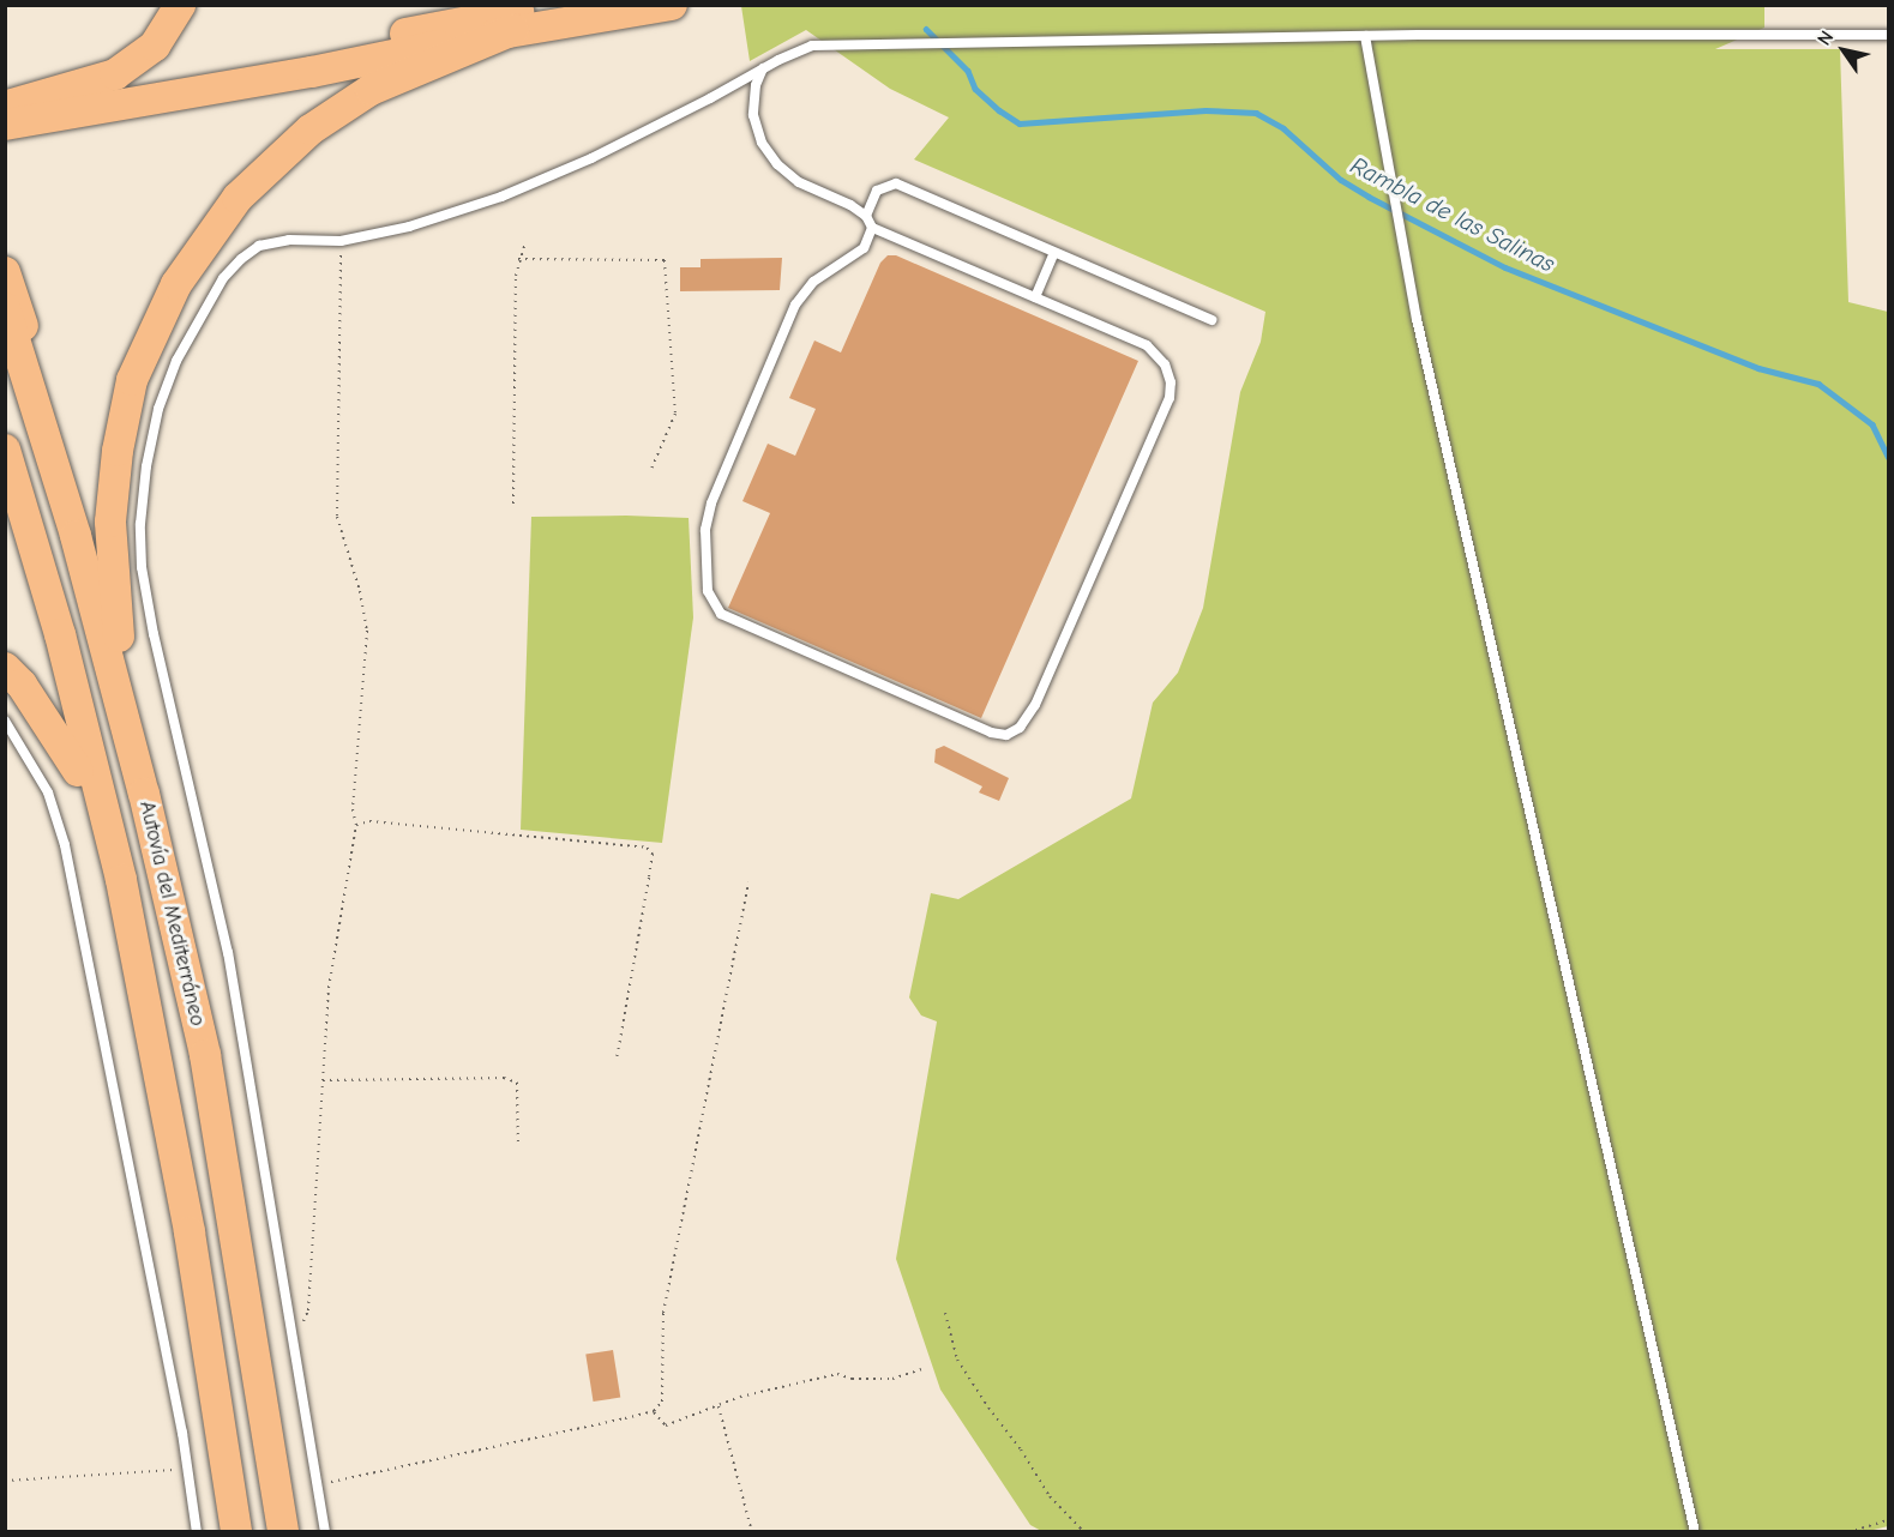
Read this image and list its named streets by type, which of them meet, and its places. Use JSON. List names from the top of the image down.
{
  "streets": {
    "highway": ["Autovía del Mediterráneo"]
  },
  "water": ["Rambla de las Salinas"],
  "north": "top left"
}
